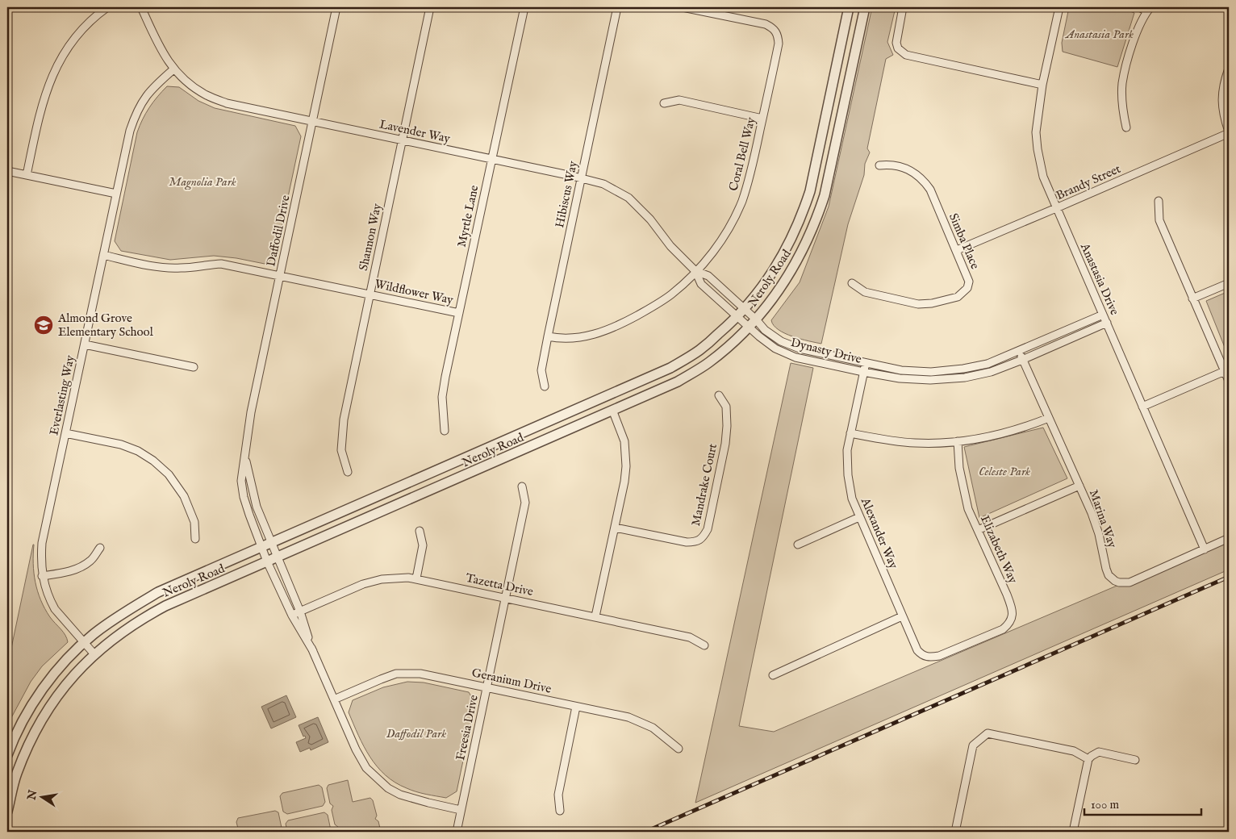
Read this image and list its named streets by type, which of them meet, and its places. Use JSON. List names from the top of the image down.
{
  "streets": {
    "street": [
      "Lavender Way",
      "Coral Bell Way",
      "Brandy Street",
      "Hibiscus Way",
      "Myrtle Lane",
      "Daffodil Drive",
      "Shannon Way",
      "Simba Place",
      "Neroly Road",
      "Anastasia Drive",
      "Wildflower Way",
      "Dynasty Drive",
      "Everlasting Way",
      "Mandrake Court",
      "Marina Way",
      "Alexander Way",
      "Elizabeth Way",
      "Tazetta Drive",
      "Geranium Drive",
      "Freesia Drive"
    ]
  },
  "crossings": [
    ["Lavender Way", "Coral Bell Way"],
    ["Lavender Way", "Hibiscus Way"],
    ["Lavender Way", "Myrtle Lane"],
    ["Lavender Way", "Daffodil Drive"],
    ["Lavender Way", "Shannon Way"],
    ["Lavender Way", "Dynasty Drive"],
    ["Lavender Way", "Everlasting Way"],
    ["Coral Bell Way", "Hibiscus Way"],
    ["Coral Bell Way", "Dynasty Drive"],
    ["Brandy Street", "Simba Place"],
    ["Brandy Street", "Anastasia Drive"],
    ["Myrtle Lane", "Wildflower Way"],
    ["Daffodil Drive", "Neroly Road"],
    ["Daffodil Drive", "Wildflower Way"],
    ["Daffodil Drive", "Tazetta Drive"],
    ["Daffodil Drive", "Geranium Drive"],
    ["Daffodil Drive", "Freesia Drive"],
    ["Shannon Way", "Wildflower Way"],
    ["Neroly Road", "Dynasty Drive"],
    ["Neroly Road", "Everlasting Way"],
    ["Anastasia Drive", "Dynasty Drive"],
    ["Anastasia Drive", "Marina Way"],
    ["Wildflower Way", "Everlasting Way"],
    ["Dynasty Drive", "Marina Way"],
    ["Dynasty Drive", "Alexander Way"],
    ["Alexander Way", "Elizabeth Way"],
    ["Tazetta Drive", "Freesia Drive"],
    ["Geranium Drive", "Freesia Drive"]
  ],
  "parks": [
    "Anastasia Park",
    "Magnolia Park",
    "Celeste Park",
    "Daffodil Park"
  ],
  "places": {
    "school or university": ["Almond Grove Elementary School"]
  },
  "scale_bar": "100 m",
  "north": "left"
}
